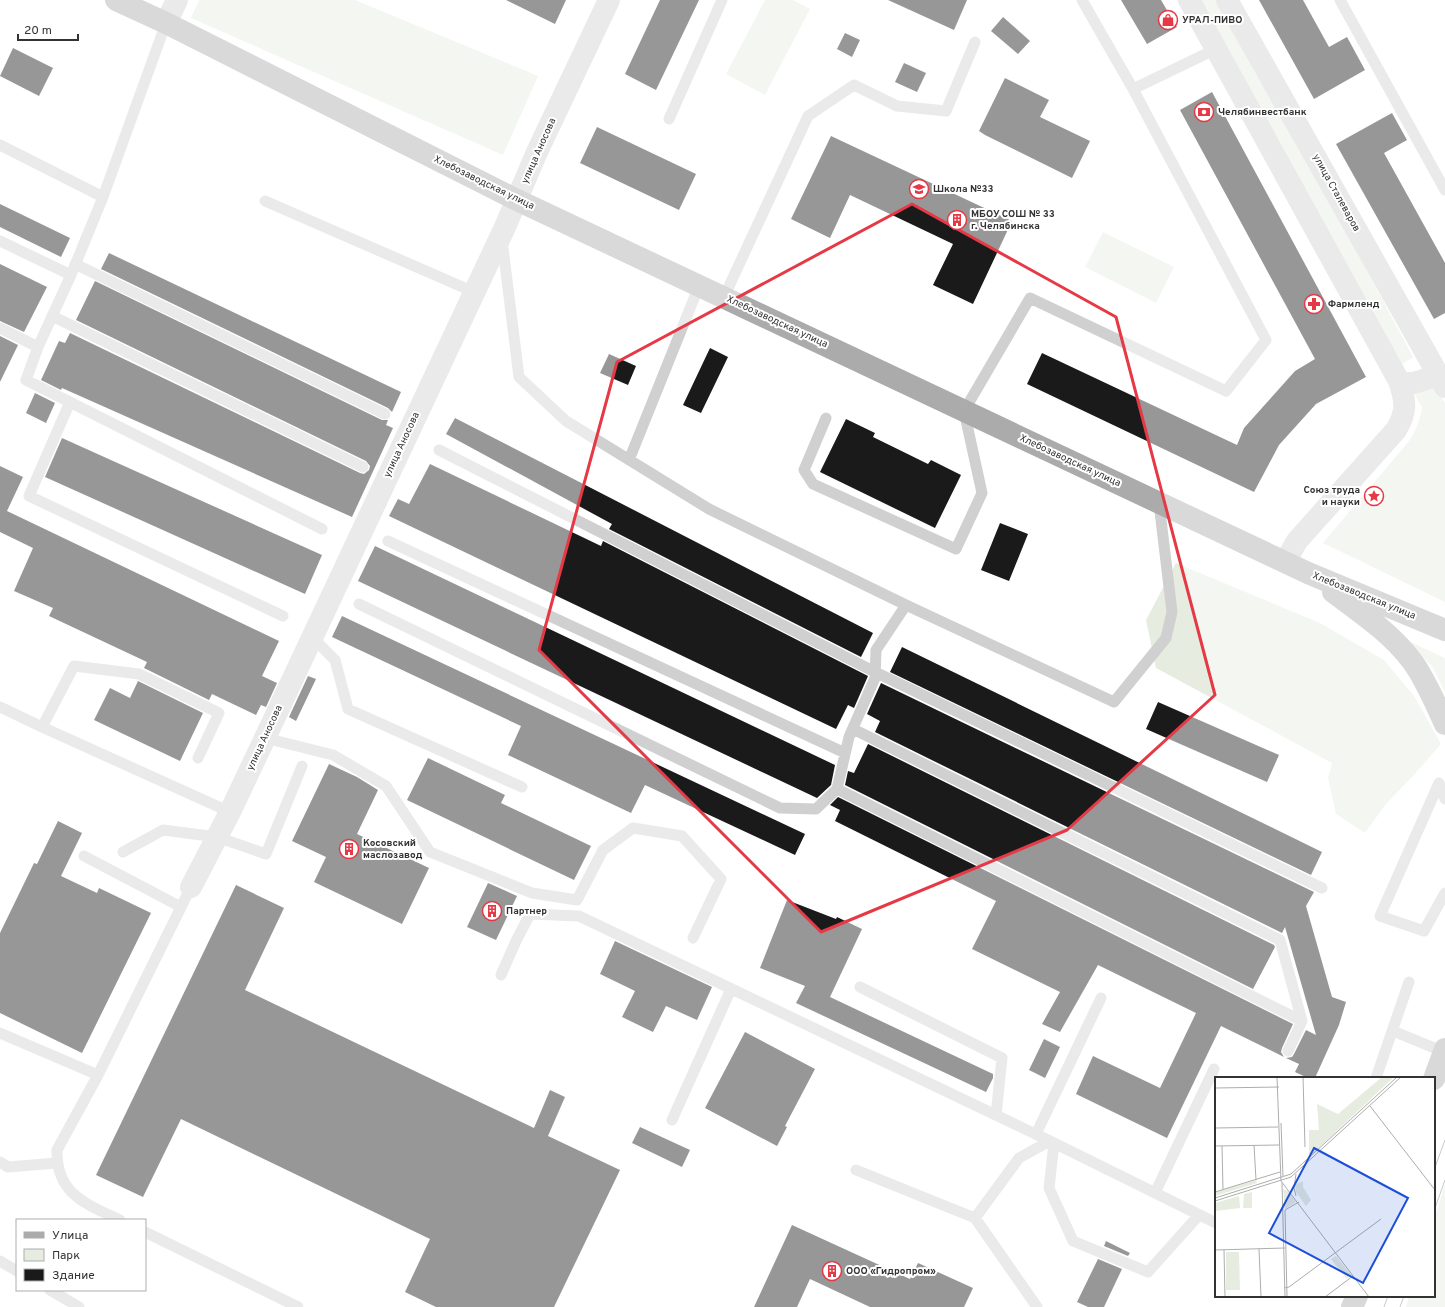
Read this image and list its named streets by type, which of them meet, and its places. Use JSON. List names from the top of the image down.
{
  "streets": {
    "main road": ["Хлебозаводская улица"],
    "street": ["улица Аносова", "улица Сталеваров"]
  },
  "crossings": [
    ["улица Аносова", "Хлебозаводская улица"]
  ],
  "places": {
    "shop": ["УРАЛ-ПИВО"],
    "bank": ["Челябинвестбанк"],
    "school or university": ["Школа №33"],
    "building": [
      "МБОУ СОШ № 33 г. Челябинска",
      "Косовский маслозавод",
      "Партнер",
      "ООО «Гидропром»"
    ],
    "pharmacy": ["Фармленд"],
    "place": ["Союз труда и науки"]
  },
  "legend": ["Улица", "Парк", "Здание"],
  "scale_bar": "20 m"
}
